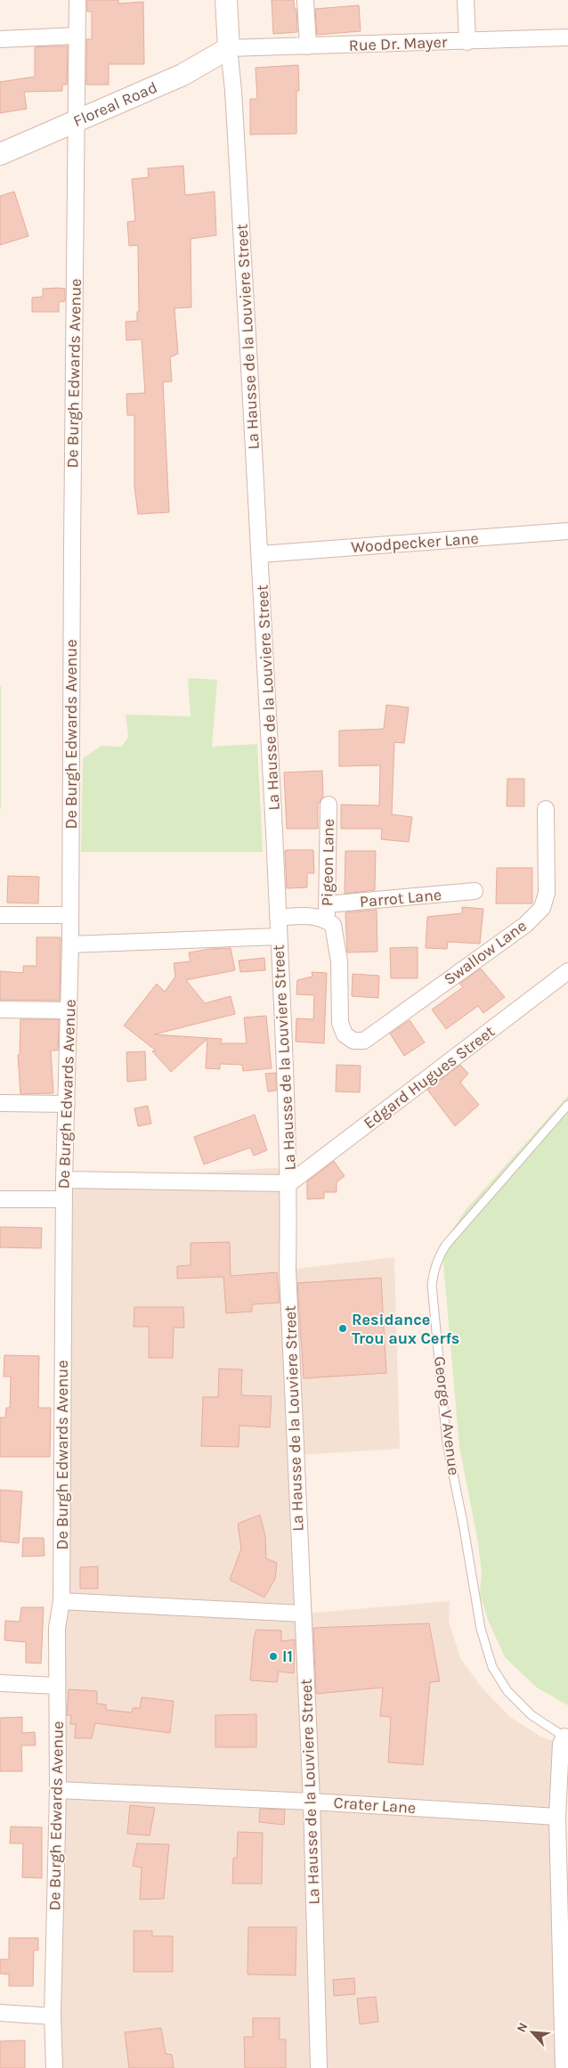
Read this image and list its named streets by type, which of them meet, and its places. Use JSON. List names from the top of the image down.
{
  "streets": {
    "main road": ["Floreal Road"],
    "street": [
      "Rue Dr. Mayer",
      "La Hausse de la Louviere Street",
      "De Burgh Edwards Avenue",
      "Woodpecker Lane",
      "Pigeon Lane",
      "Parrot Lane",
      "Swallow Lane",
      "Edgard Hugues Street",
      "Crater Lane"
    ],
    "lane": ["George V Avenue"]
  },
  "crossings": [
    ["Rue Dr. Mayer", "Floreal Road"],
    ["Rue Dr. Mayer", "La Hausse de la Louviere Street"],
    ["Floreal Road", "La Hausse de la Louviere Street"],
    ["Floreal Road", "De Burgh Edwards Avenue"],
    ["La Hausse de la Louviere Street", "Woodpecker Lane"],
    ["La Hausse de la Louviere Street", "Edgard Hugues Street"],
    ["La Hausse de la Louviere Street", "Crater Lane"],
    ["De Burgh Edwards Avenue", "Crater Lane"],
    ["Pigeon Lane", "Parrot Lane"],
    ["Pigeon Lane", "Swallow Lane"]
  ],
  "places": ["Residance Trou aux Cerfs", "l1"],
  "north": "top left"
}
